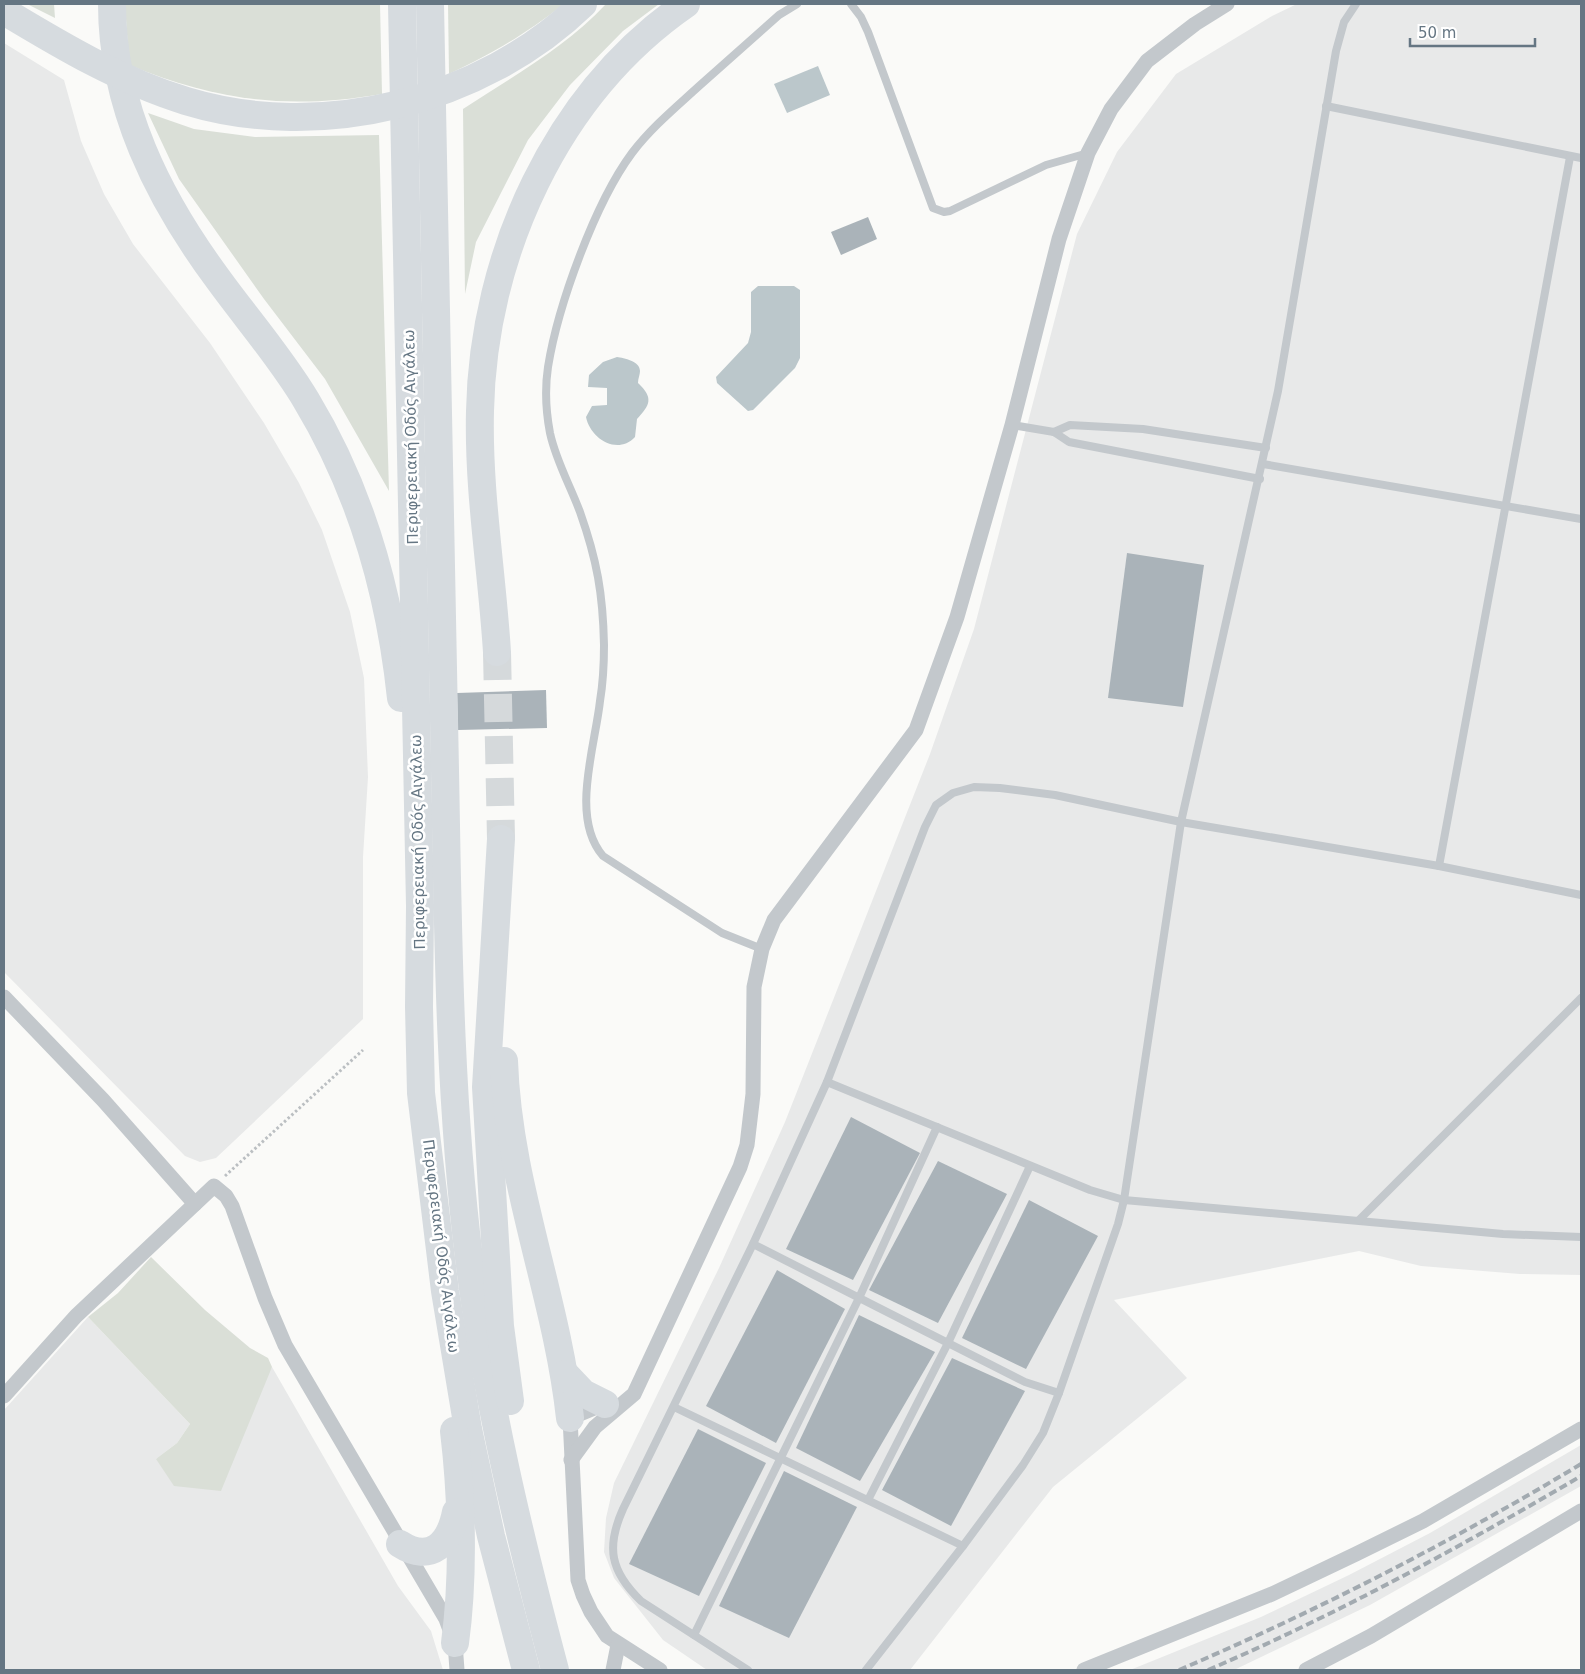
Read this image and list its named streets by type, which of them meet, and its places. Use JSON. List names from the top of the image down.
{
  "streets": {
    "highway": ["Περιφερειακή Οδός Αιγάλεω"]
  },
  "scale_bar": "50 m"
}
